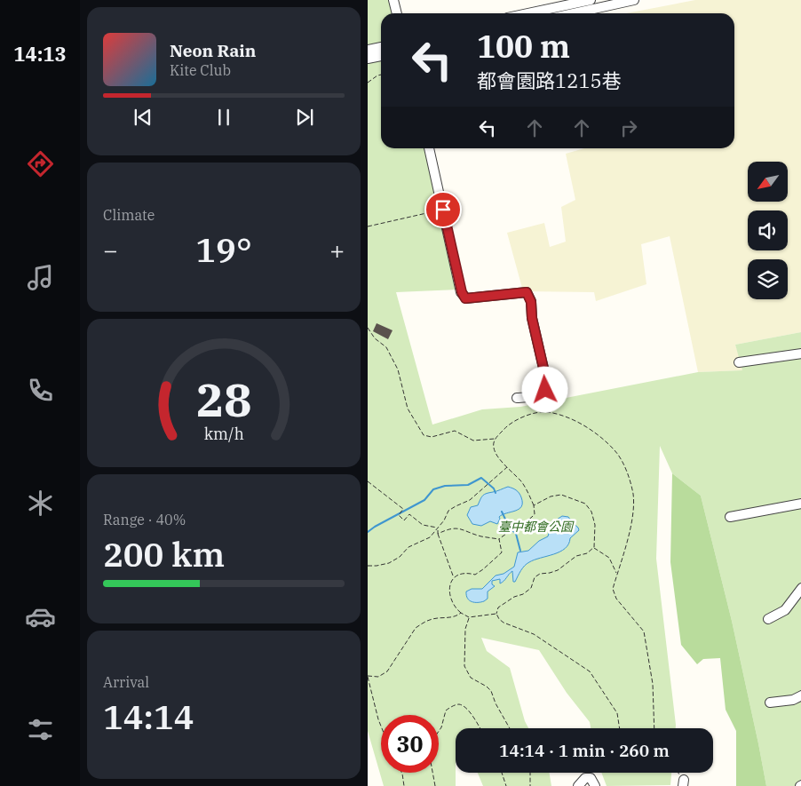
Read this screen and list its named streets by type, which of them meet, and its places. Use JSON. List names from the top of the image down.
{
  "parks": ["臺中都會公園"],
  "north": "bottom left",
  "page": {
    "tabs": "14:13",
    "turn": ["100 m", "都會園路1215巷"],
    "song": ["Neon Rain", "Kite Club"],
    "tile": [
      "Climate",
      ["Range · 40%", "200 km"],
      ["Arrival", "14:14"]
    ],
    "heat": ["−", "19°", "+"],
    "limit": "30",
    "trip": "14:14 · 1 min · 260 m",
    "gauge": ["28", "km/h"]
  }
}
